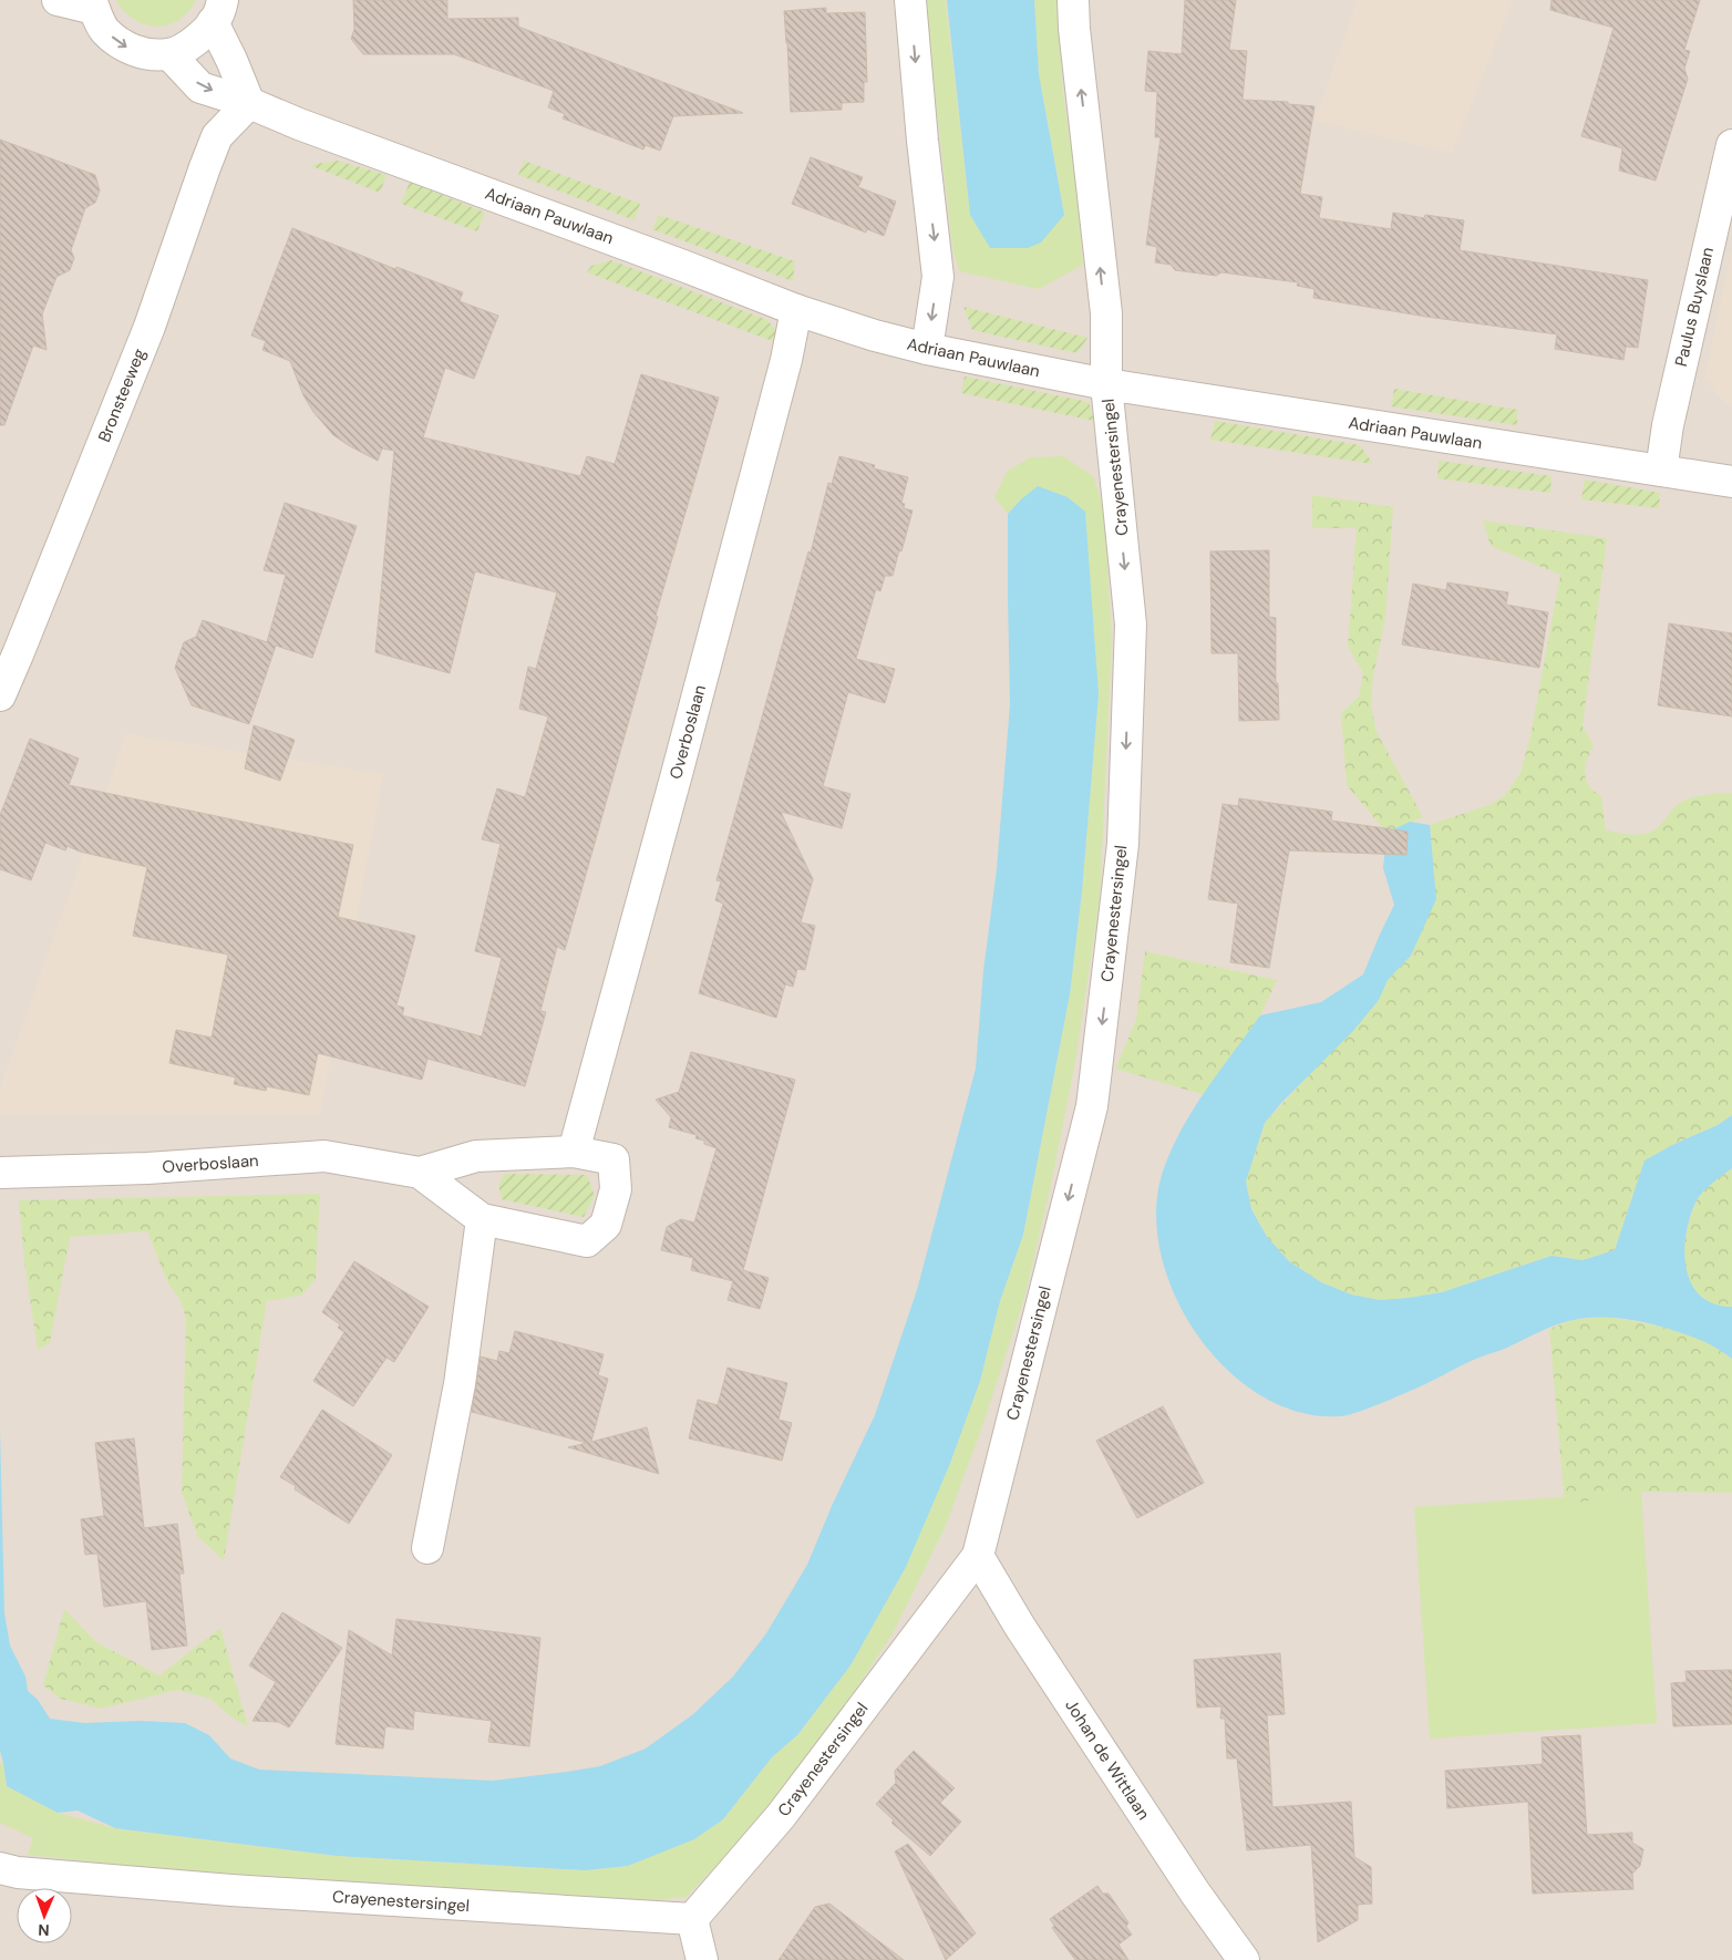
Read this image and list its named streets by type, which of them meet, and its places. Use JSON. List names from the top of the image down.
{
  "streets": {
    "street": [
      "Adriaan Pauwlaan",
      "Paulus Buyslaan",
      "Bronsteeweg",
      "Crayenestersingel",
      "Overboslaan",
      "Johan de Wittlaan"
    ]
  },
  "crossings": [
    ["Adriaan Pauwlaan", "Paulus Buyslaan"],
    ["Adriaan Pauwlaan", "Bronsteeweg"],
    ["Adriaan Pauwlaan", "Crayenestersingel"],
    ["Adriaan Pauwlaan", "Overboslaan"],
    ["Crayenestersingel", "Johan de Wittlaan"]
  ],
  "north": "bottom"
}
